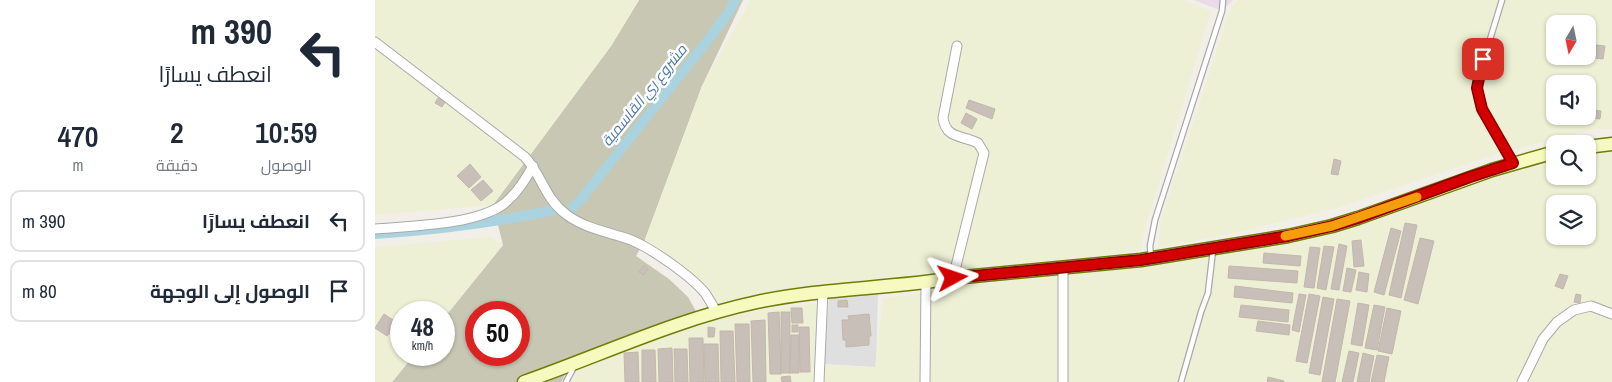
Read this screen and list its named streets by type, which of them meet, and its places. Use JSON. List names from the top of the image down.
{
  "water": ["مشروع ري القاسمية"],
  "north": "bottom",
  "page": {
    "turn": ["390 m", "انعطف يسارًا"],
    "eta": [
      "10:59",
      "الوصول",
      "2",
      "دقيقة",
      "470",
      "m"
    ],
    "list": [
      {
        "name": "انعطف يسارًا",
        "value": "390 m"
      },
      {
        "name": "الوصول إلى الوجهة",
        "value": "80 m"
      }
    ],
    "speed": "48 km/h",
    "limit": "50"
  }
}
